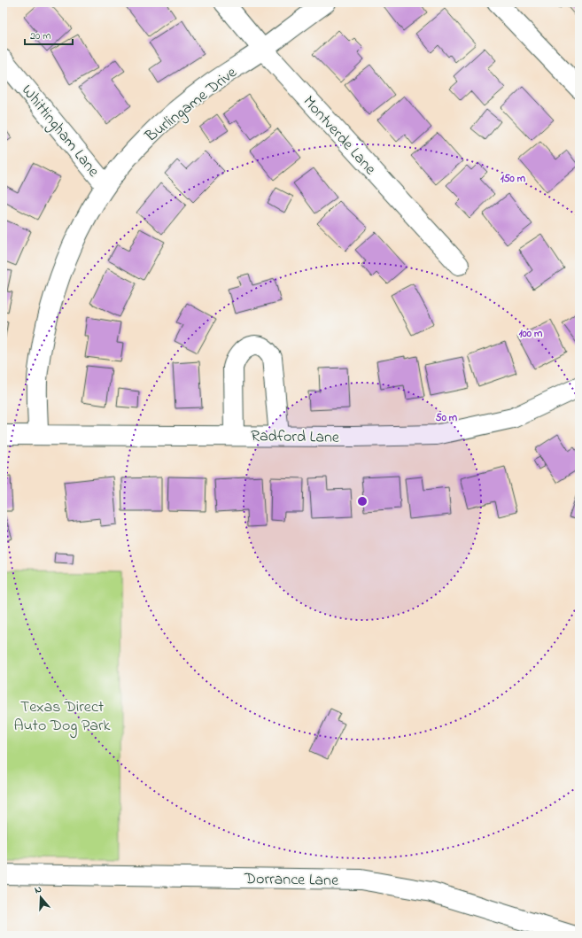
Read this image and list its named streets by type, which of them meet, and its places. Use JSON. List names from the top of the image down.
{
  "streets": {
    "street": [
      "Burlingame Drive",
      "Whittingham Lane",
      "Montverde Lane",
      "Radford Lane",
      "Dorrance Lane"
    ]
  },
  "crossings": [
    ["Burlingame Drive", "Whittingham Lane"],
    ["Burlingame Drive", "Montverde Lane"],
    ["Burlingame Drive", "Radford Lane"]
  ],
  "parks": ["Texas Direct Auto Dog Park"],
  "scale_bar": "20 m",
  "north": "top",
  "rings": ["150 m", "100 m", "50 m"]
}
